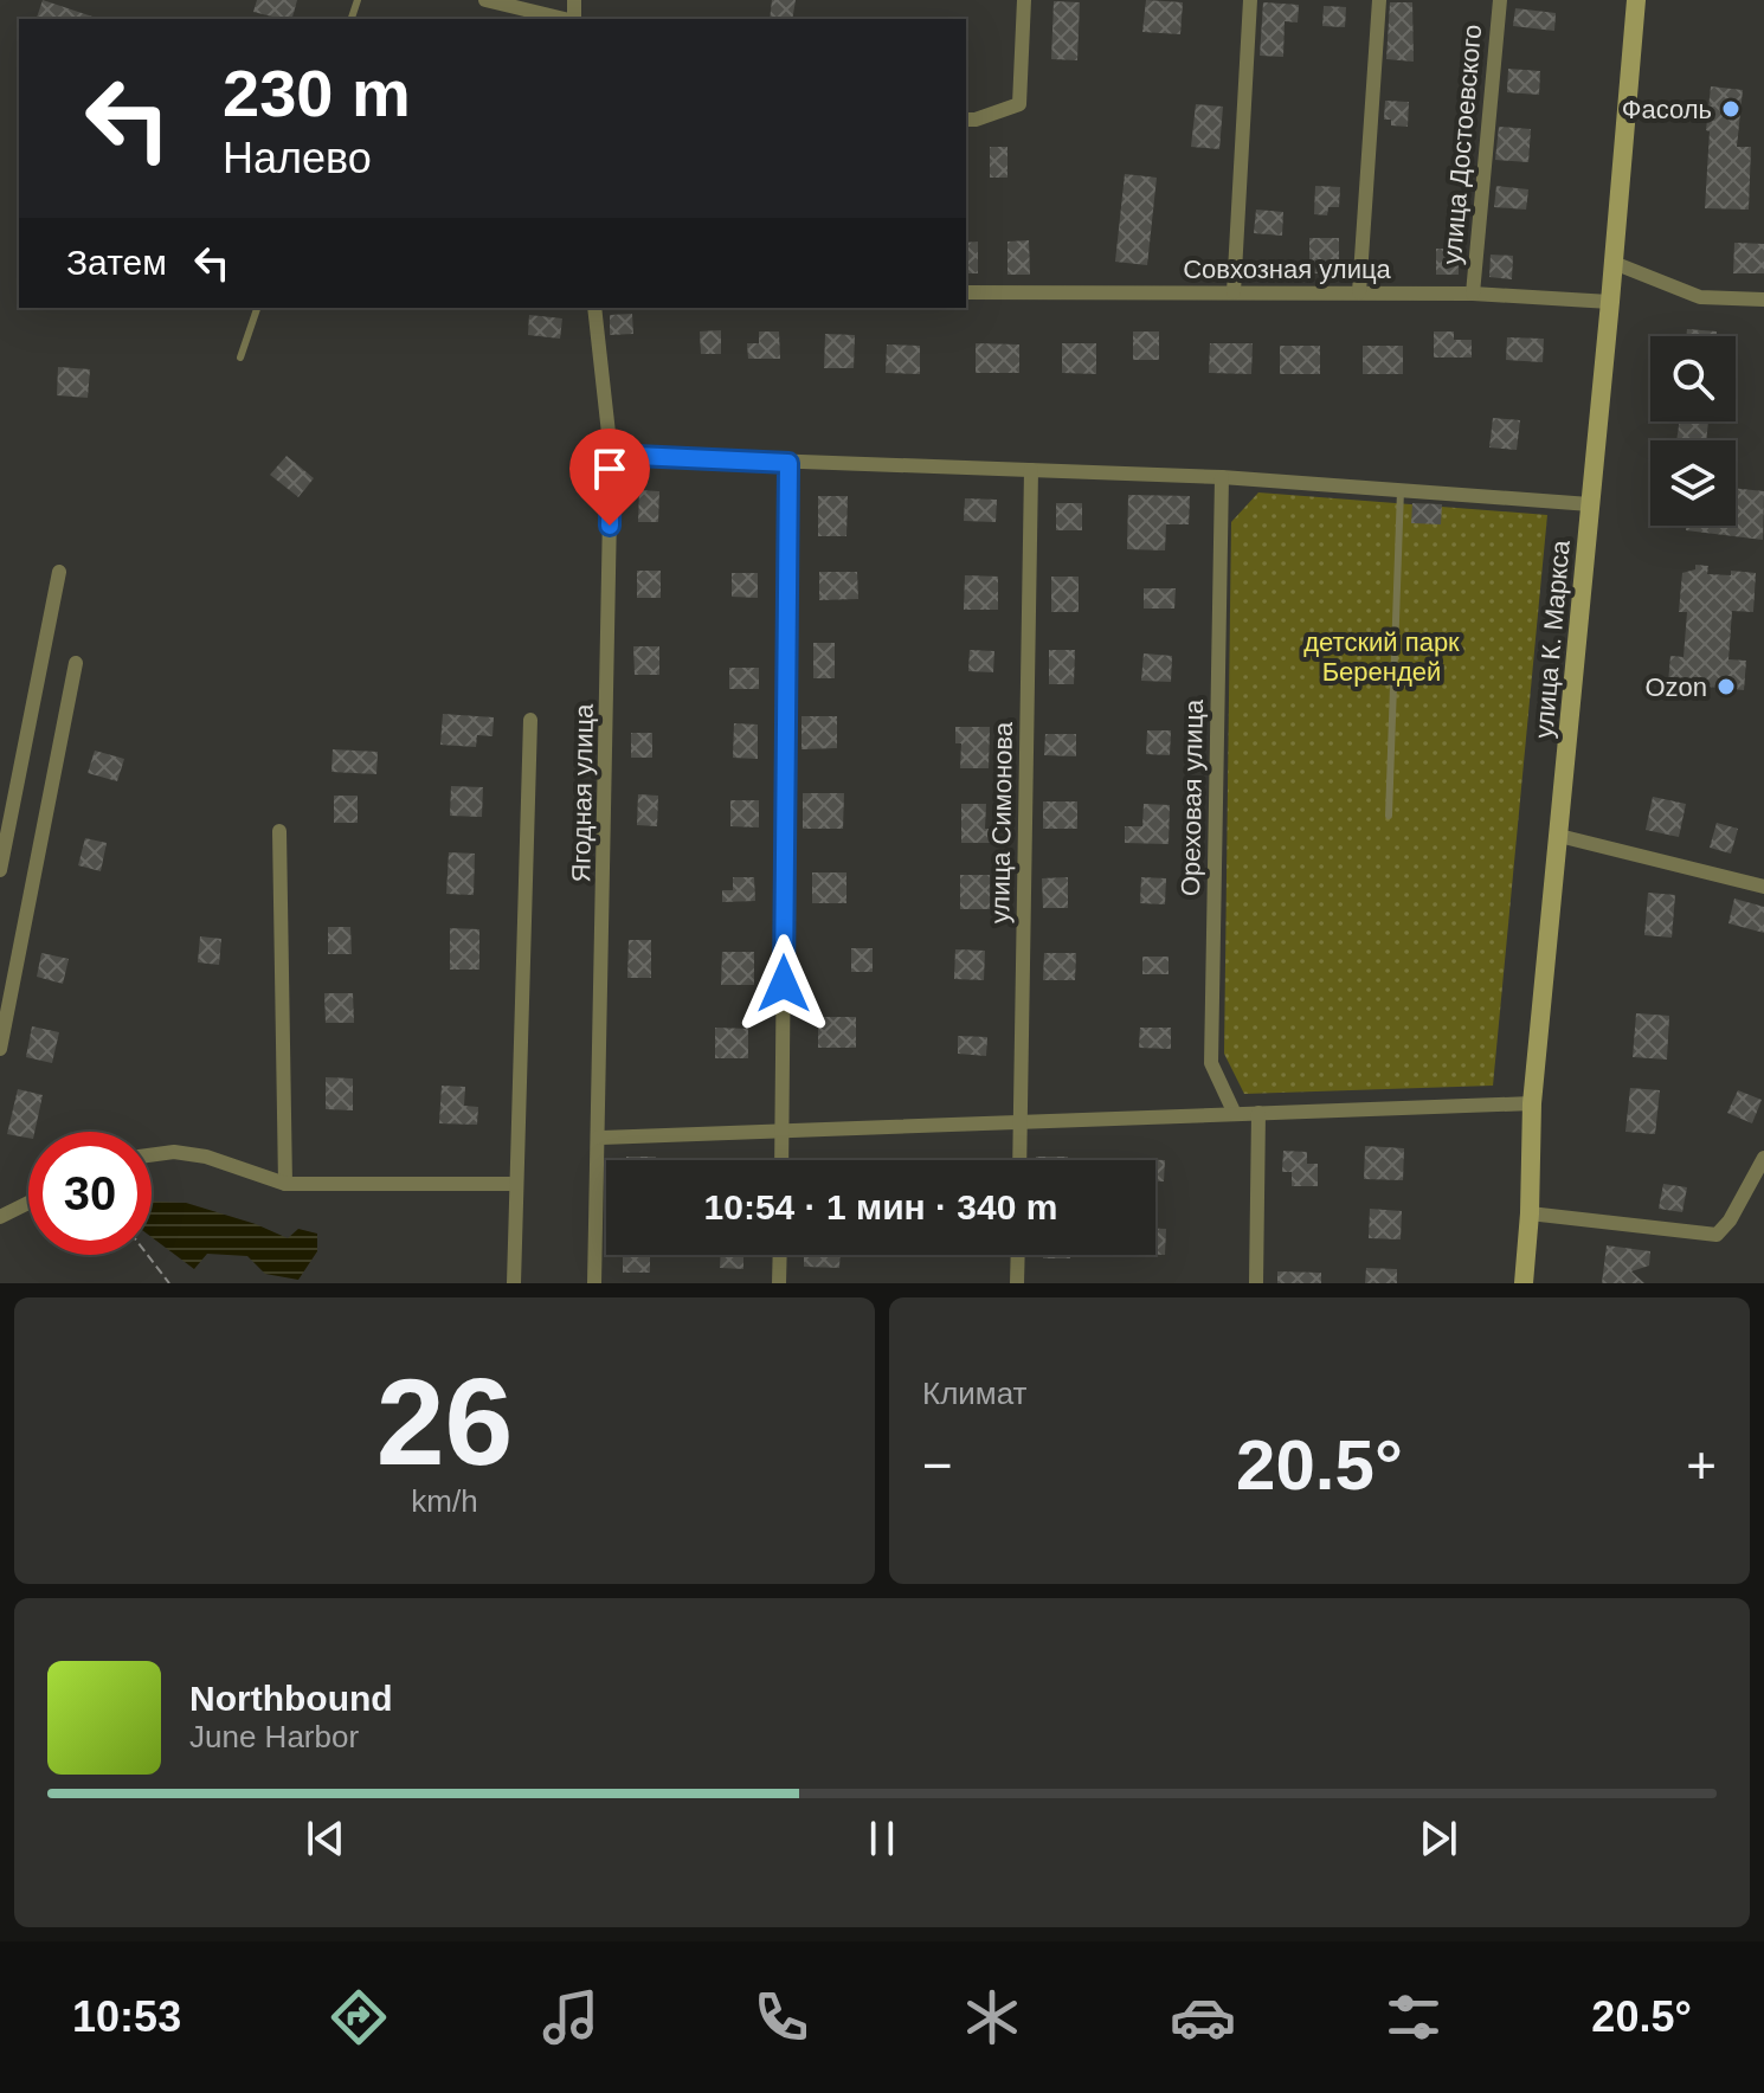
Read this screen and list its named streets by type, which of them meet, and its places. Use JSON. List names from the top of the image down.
{
  "streets": {
    "main road": ["улица К. Маркса"],
    "street": [
      "улица Достоевского",
      "Совхозная улица",
      "Ягодная улица",
      "Ореховая улица",
      "улица Симонова"
    ]
  },
  "crossings": [
    ["улица Достоевского", "Совхозная улица"],
    ["Совхозная улица", "улица К. Маркса"]
  ],
  "parks": ["детский парк Берендей"],
  "places": ["Фасоль", "Ozon"],
  "page": {
    "turn": ["230 m", "Налево"],
    "then": "Затем",
    "limit": "30",
    "trip": "10:54 · 1 мин · 340 m",
    "tile": [
      ["26", "km/h"],
      "Климат"
    ],
    "heat": ["−", "20.5°", "+"],
    "song": ["Northbound", "June Harbor"],
    "tabs": ["10:53", "20.5°"]
  }
}
